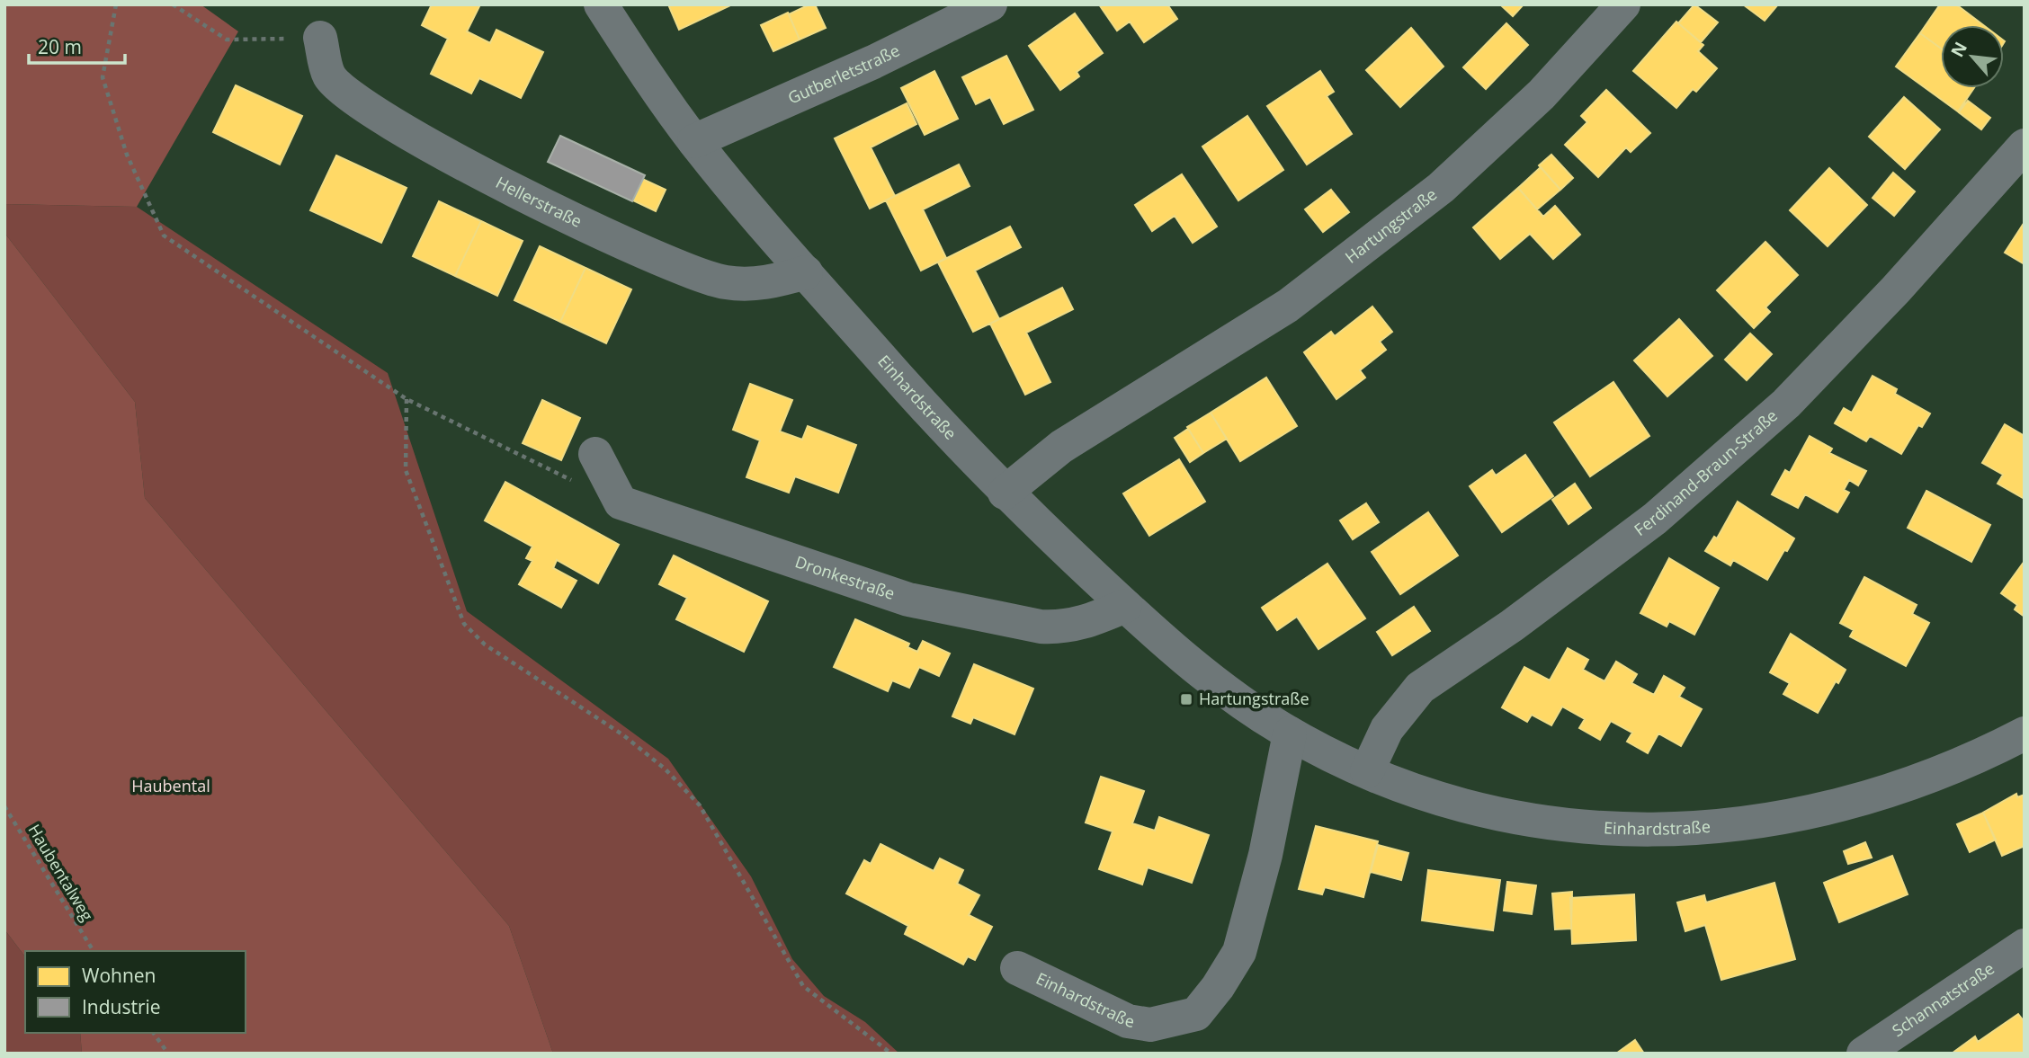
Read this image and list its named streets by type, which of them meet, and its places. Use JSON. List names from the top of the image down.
{
  "streets": {
    "street": [
      "Gutberletstraße",
      "Hellerstraße",
      "Hartungstraße",
      "Einhardstraße",
      "Ferdinand-Braun-Straße",
      "Dronkestraße",
      "Schannatstraße"
    ],
    "path": ["Haubentalweg"]
  },
  "crossings": [
    ["Gutberletstraße", "Einhardstraße"],
    ["Hellerstraße", "Einhardstraße"],
    ["Hartungstraße", "Einhardstraße"],
    ["Einhardstraße", "Ferdinand-Braun-Straße"],
    ["Einhardstraße", "Dronkestraße"]
  ],
  "parks": ["Haubental"],
  "places": {
    "transit": ["Hartungstraße"]
  },
  "legend": ["Wohnen", "Industrie"],
  "scale_bar": "20 m",
  "north": "top left"
}
